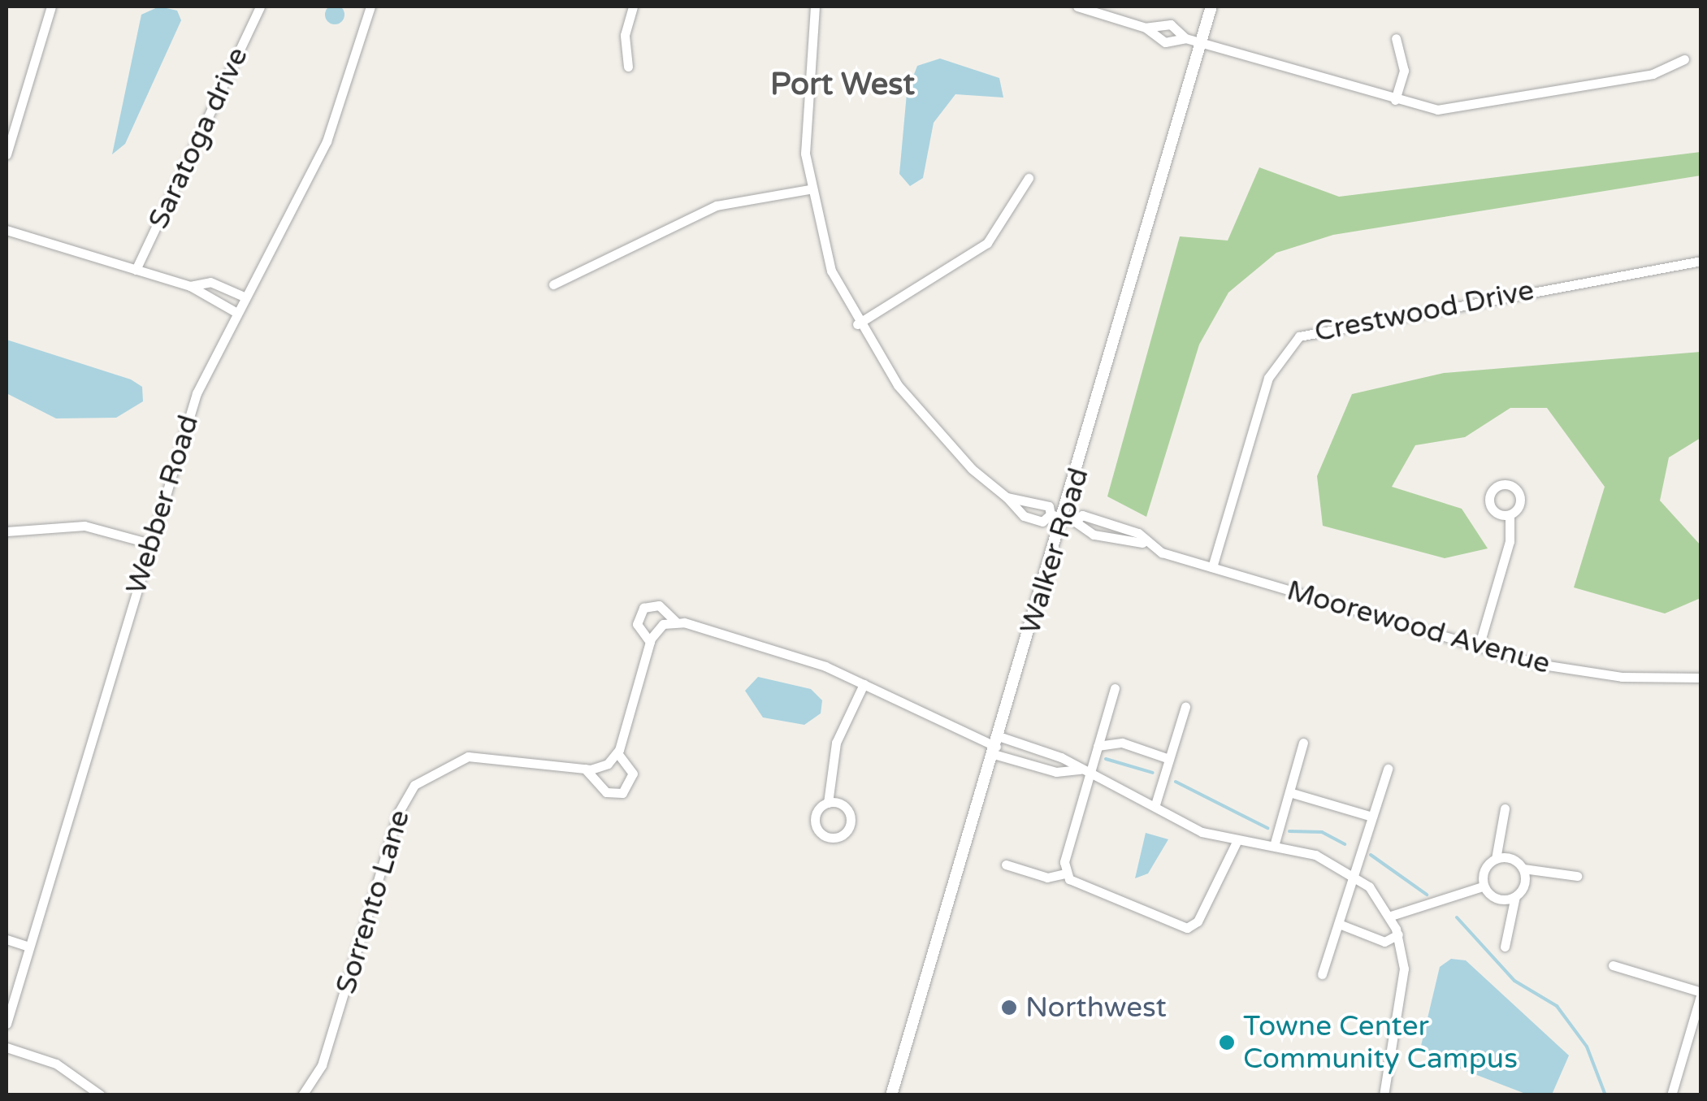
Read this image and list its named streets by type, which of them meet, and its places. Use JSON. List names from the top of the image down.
{
  "streets": {
    "street": [
      "Saratoga drive",
      "Crestwood Drive",
      "Webber Road",
      "Walker Road",
      "Moorewood Avenue",
      "Sorrento Lane"
    ]
  },
  "crossings": [
    ["Crestwood Drive", "Moorewood Avenue"],
    ["Walker Road", "Moorewood Avenue"]
  ],
  "districts": ["Port West"],
  "places": ["Northwest", "Towne Center Community Campus"]
}
